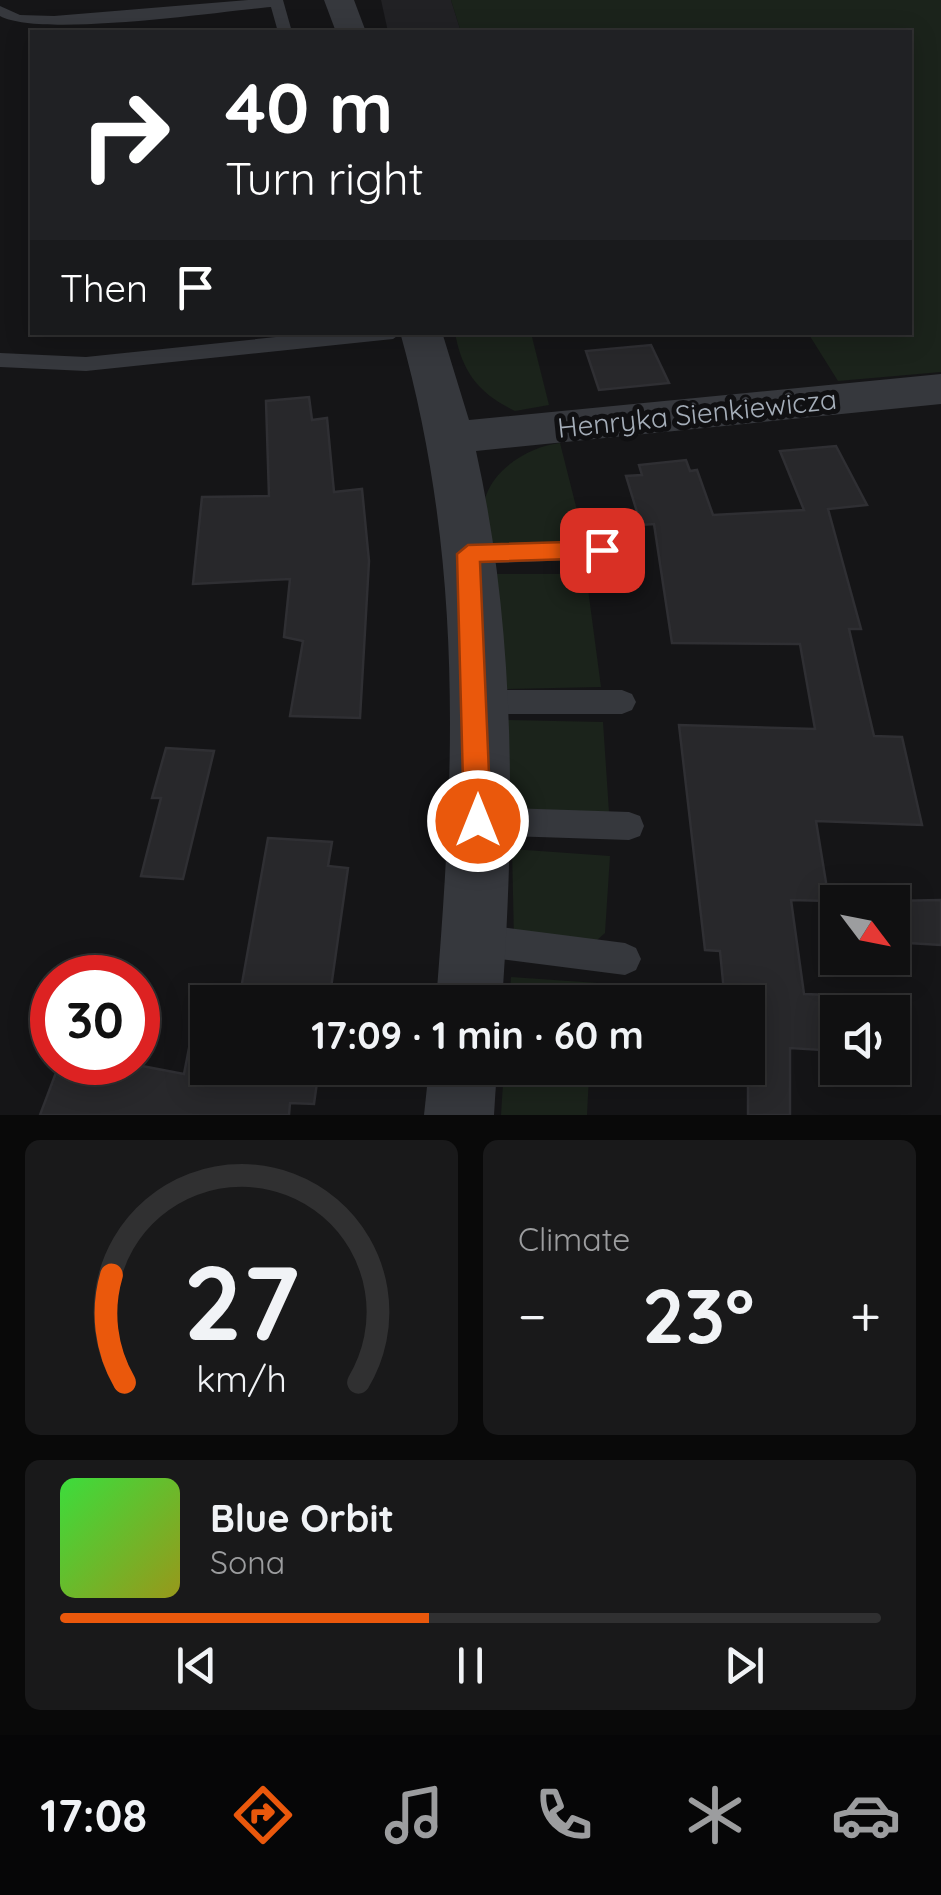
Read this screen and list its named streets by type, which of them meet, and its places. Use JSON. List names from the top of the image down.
{
  "streets": {
    "street": ["Henryka Sienkiewicza"]
  },
  "north": "bottom right",
  "page": {
    "turn": ["40 m", "Turn right"],
    "then": "Then",
    "limit": "30",
    "trip": "17:09 · 1 min · 60 m",
    "tile": "Climate",
    "heat": ["−", "23°", "+"],
    "song": ["Blue Orbit", "Sona"],
    "tabs": "17:08",
    "gauge": ["27", "km/h"]
  }
}
